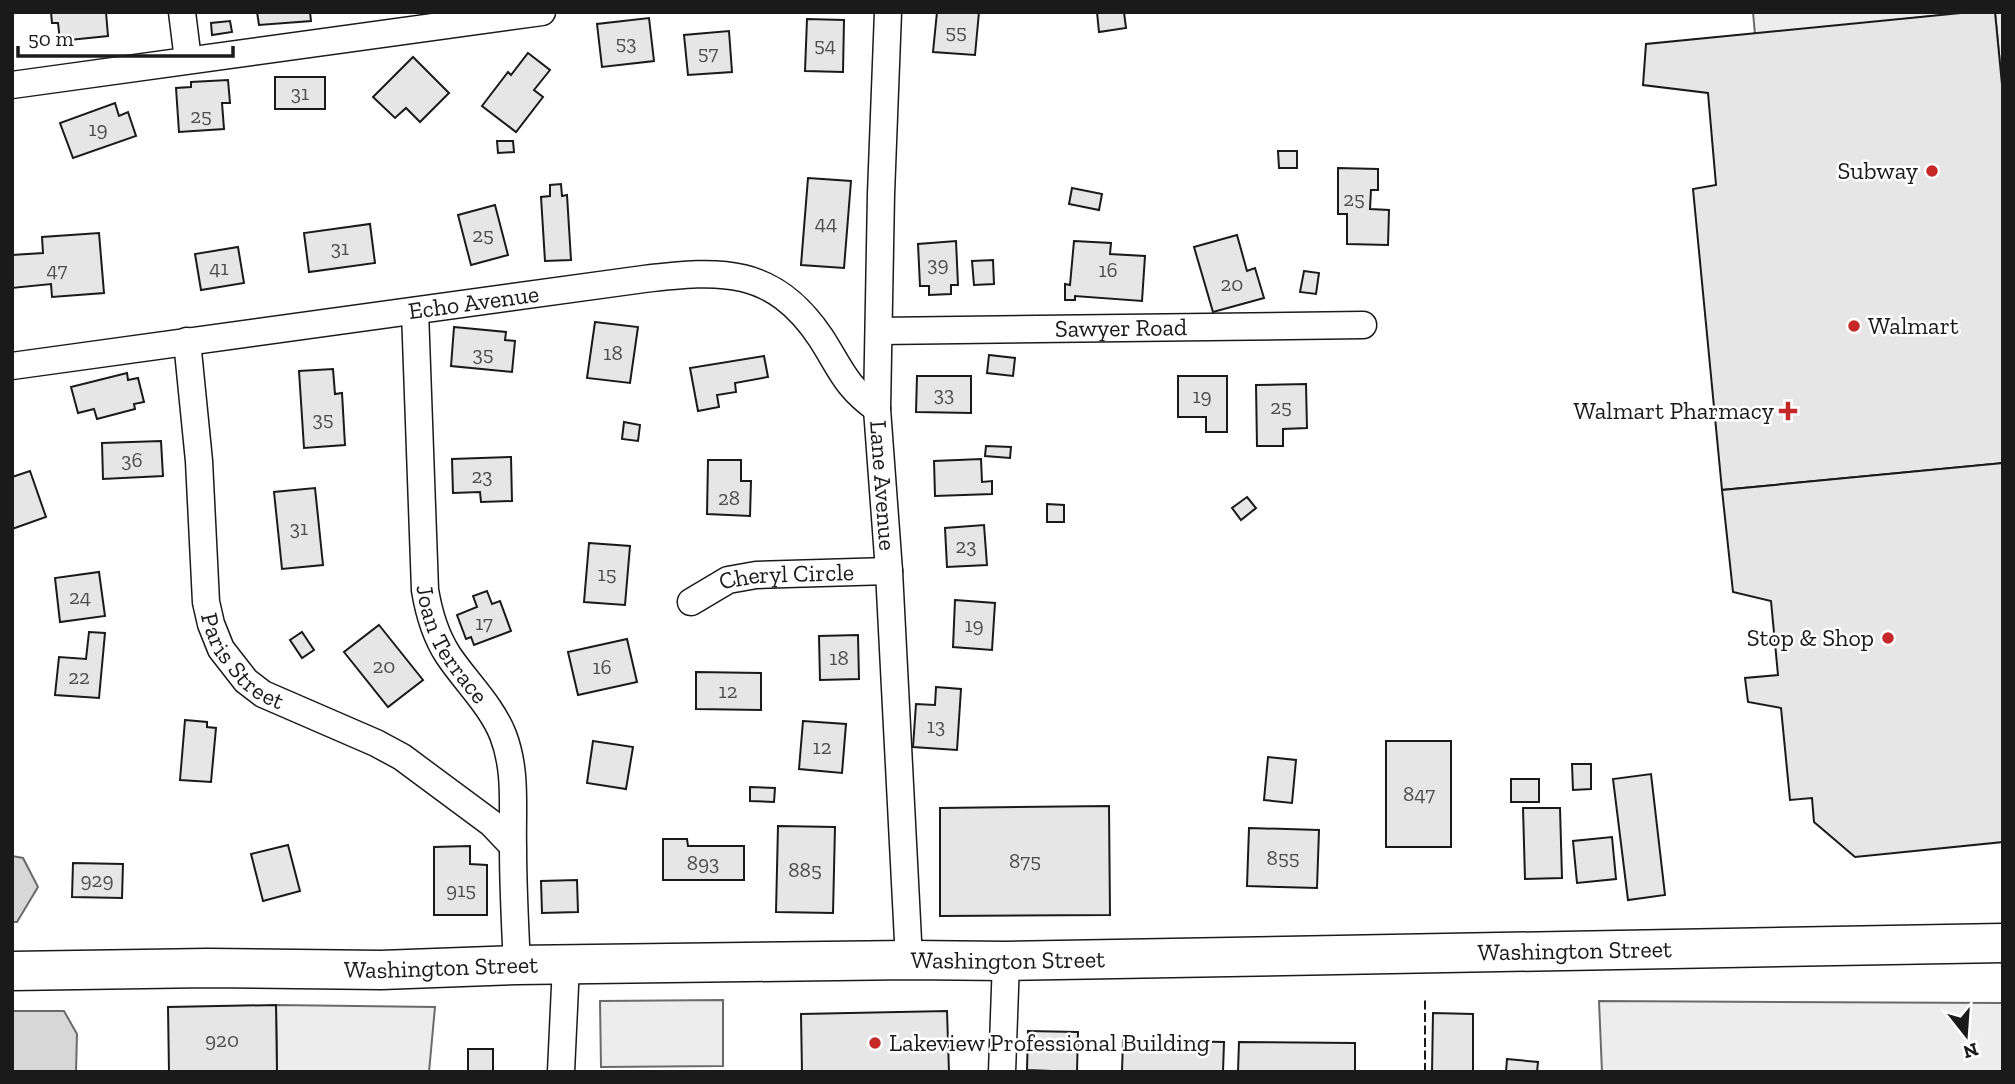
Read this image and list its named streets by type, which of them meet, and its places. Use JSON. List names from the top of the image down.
{
  "streets": {
    "main road": ["Washington Street"],
    "street": [
      "Echo Avenue",
      "Sawyer Road",
      "Lane Avenue",
      "Cheryl Circle",
      "Joan Terrace",
      "Paris Street"
    ]
  },
  "crossings": [
    ["Echo Avenue", "Lane Avenue"],
    ["Echo Avenue", "Joan Terrace"],
    ["Echo Avenue", "Paris Street"],
    ["Sawyer Road", "Lane Avenue"],
    ["Lane Avenue", "Cheryl Circle"],
    ["Lane Avenue", "Washington Street"],
    ["Joan Terrace", "Paris Street"],
    ["Joan Terrace", "Washington Street"]
  ],
  "places": {
    "other": [
      "Subway",
      "Walmart",
      "Stop & Shop",
      "Lakeview Professional Building"
    ],
    "health": ["Walmart Pharmacy"]
  },
  "house_numbers": [
    "55",
    "53",
    "54",
    "57",
    "31",
    "25",
    "19",
    "25",
    "44",
    "25",
    "31",
    "39",
    "41",
    "47",
    "16",
    "20",
    "18",
    "35",
    "33",
    "19",
    "25",
    "35",
    "36",
    "23",
    "28",
    "31",
    "23",
    "15",
    "24",
    "17",
    "19",
    "18",
    "20",
    "16",
    "22",
    "12",
    "13",
    "12",
    "847",
    "855",
    "875",
    "893",
    "885",
    "929",
    "915",
    "920"
  ],
  "scale_bar": "50 m",
  "north": "bottom"
}
